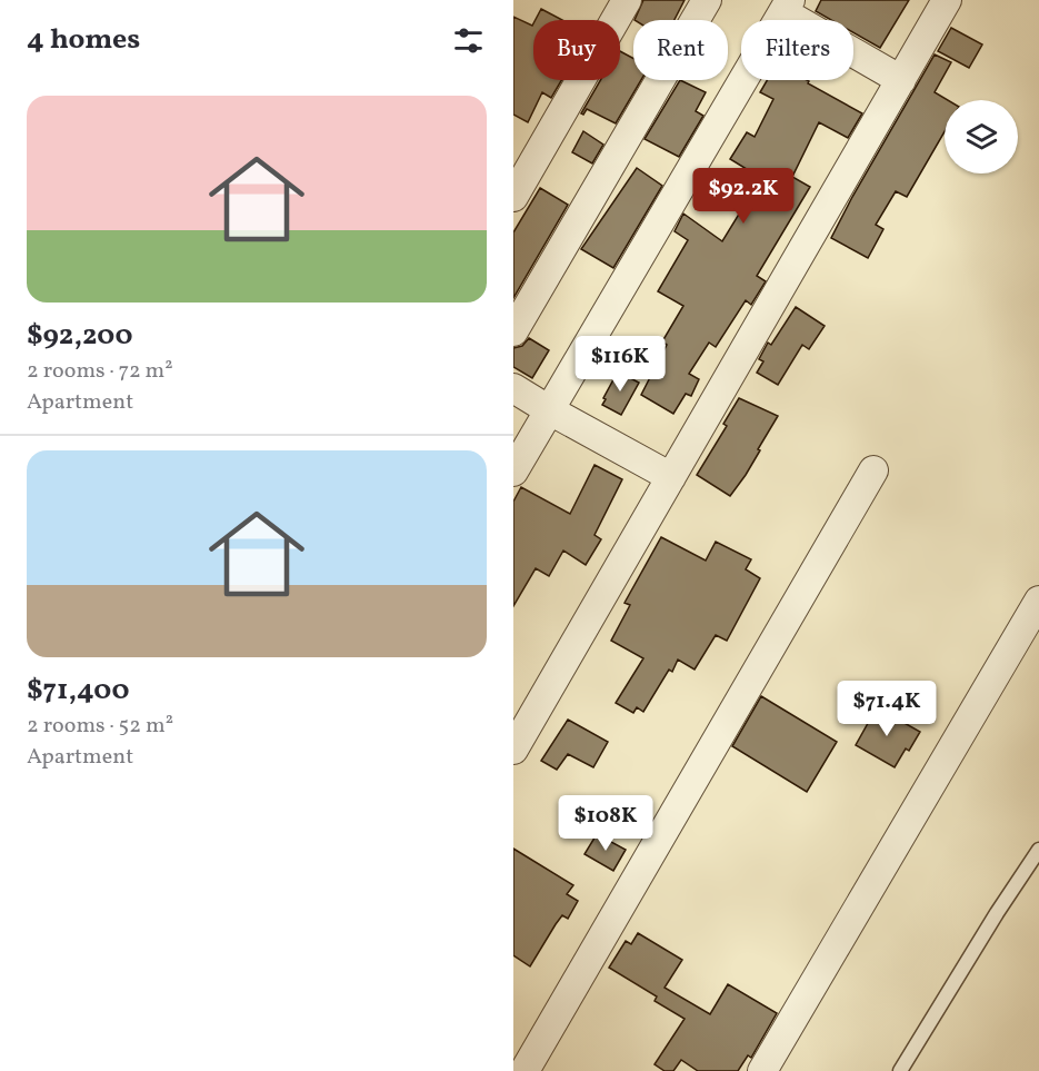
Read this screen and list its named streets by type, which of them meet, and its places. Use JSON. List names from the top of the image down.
{
  "page": {
    "heading": "4 homes",
    "chip": ["Buy", "Rent", "Filters"],
    "list": [
      {
        "name": "$92,200",
        "note": "2 rooms · 72 m² · Apartment"
      },
      {
        "name": "$71,400",
        "note": "2 rooms · 52 m² · Apartment"
      }
    ],
    "price": [
      "$92.2K",
      "$116K",
      "$71.4K",
      "$108K"
    ]
  }
}
